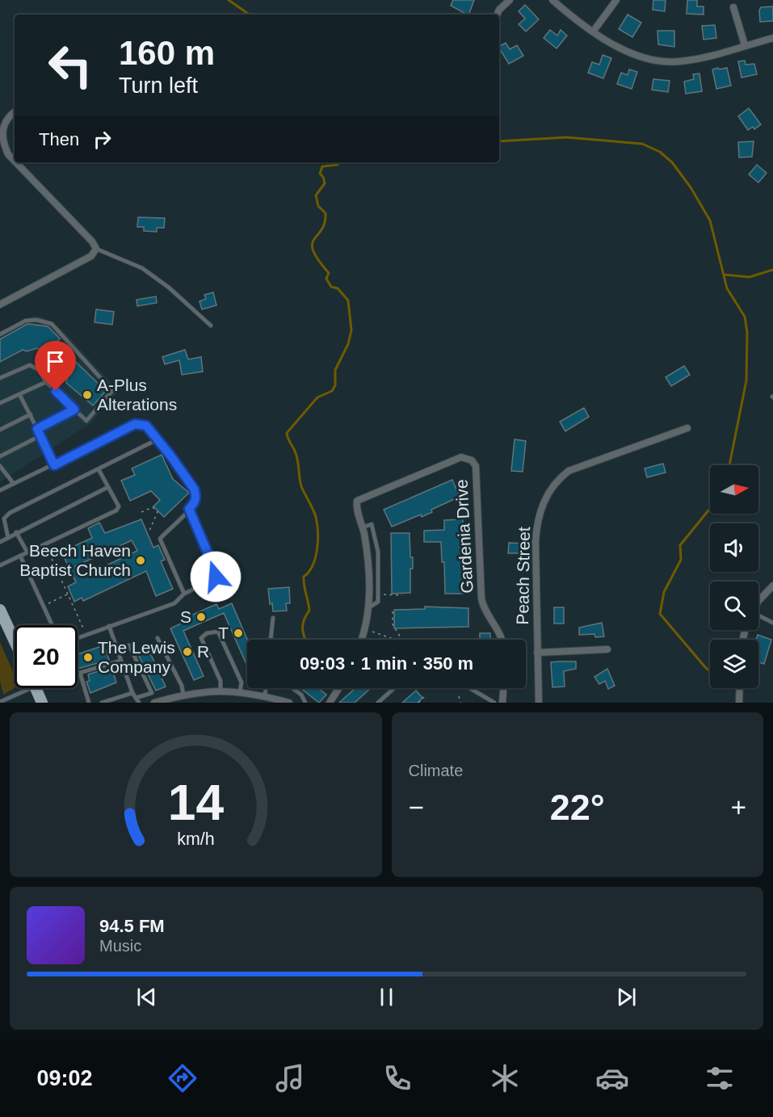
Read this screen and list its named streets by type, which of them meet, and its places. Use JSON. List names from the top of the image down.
{
  "streets": {
    "street": ["Gardenia Drive", "Peach Street"]
  },
  "places": [
    "A-Plus Alterations",
    "Beech Haven Baptist Church",
    "S",
    "T",
    "R",
    "The Lewis Company"
  ],
  "north": "right",
  "page": {
    "turn": ["160 m", "Turn left"],
    "then": "Then",
    "limit": "20",
    "trip": "09:03 · 1 min · 350 m",
    "tile": "Climate",
    "heat": ["−", "22°", "+"],
    "song": ["94.5 FM", "Music"],
    "tabs": "09:02",
    "gauge": ["14", "km/h"]
  }
}
